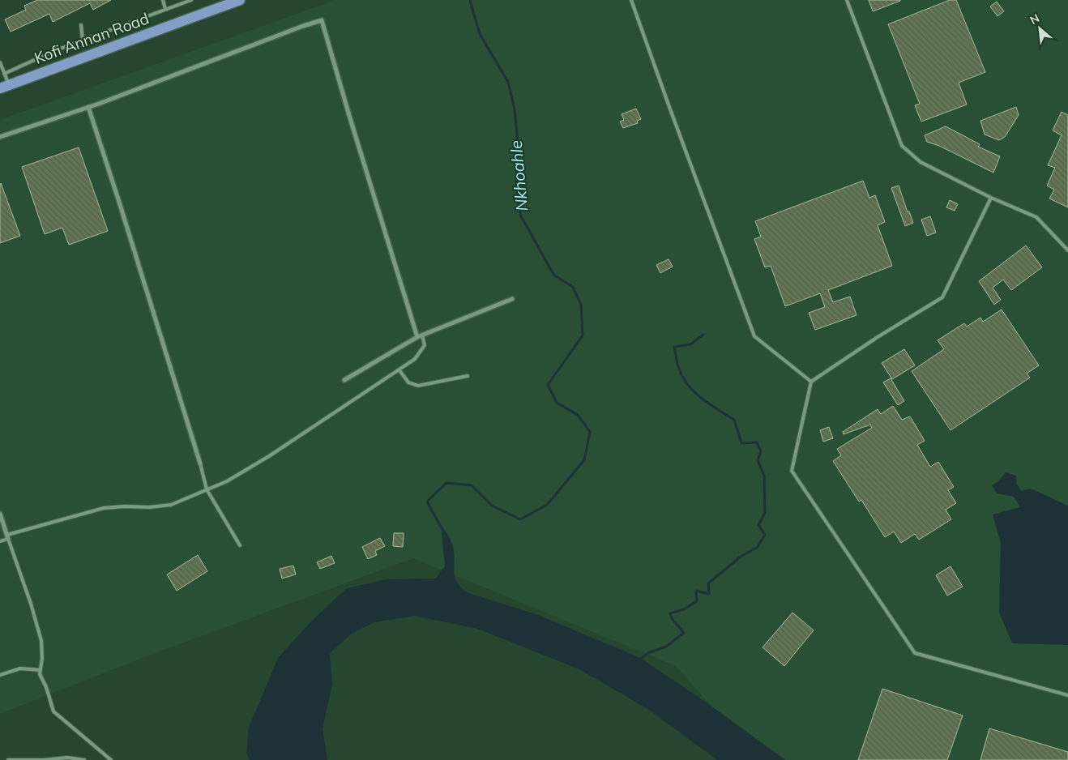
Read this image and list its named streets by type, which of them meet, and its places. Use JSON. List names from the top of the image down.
{
  "streets": {
    "main road": ["Kofi Annan Road"]
  },
  "water": ["Nkhoahle"],
  "north": "top left"
}
